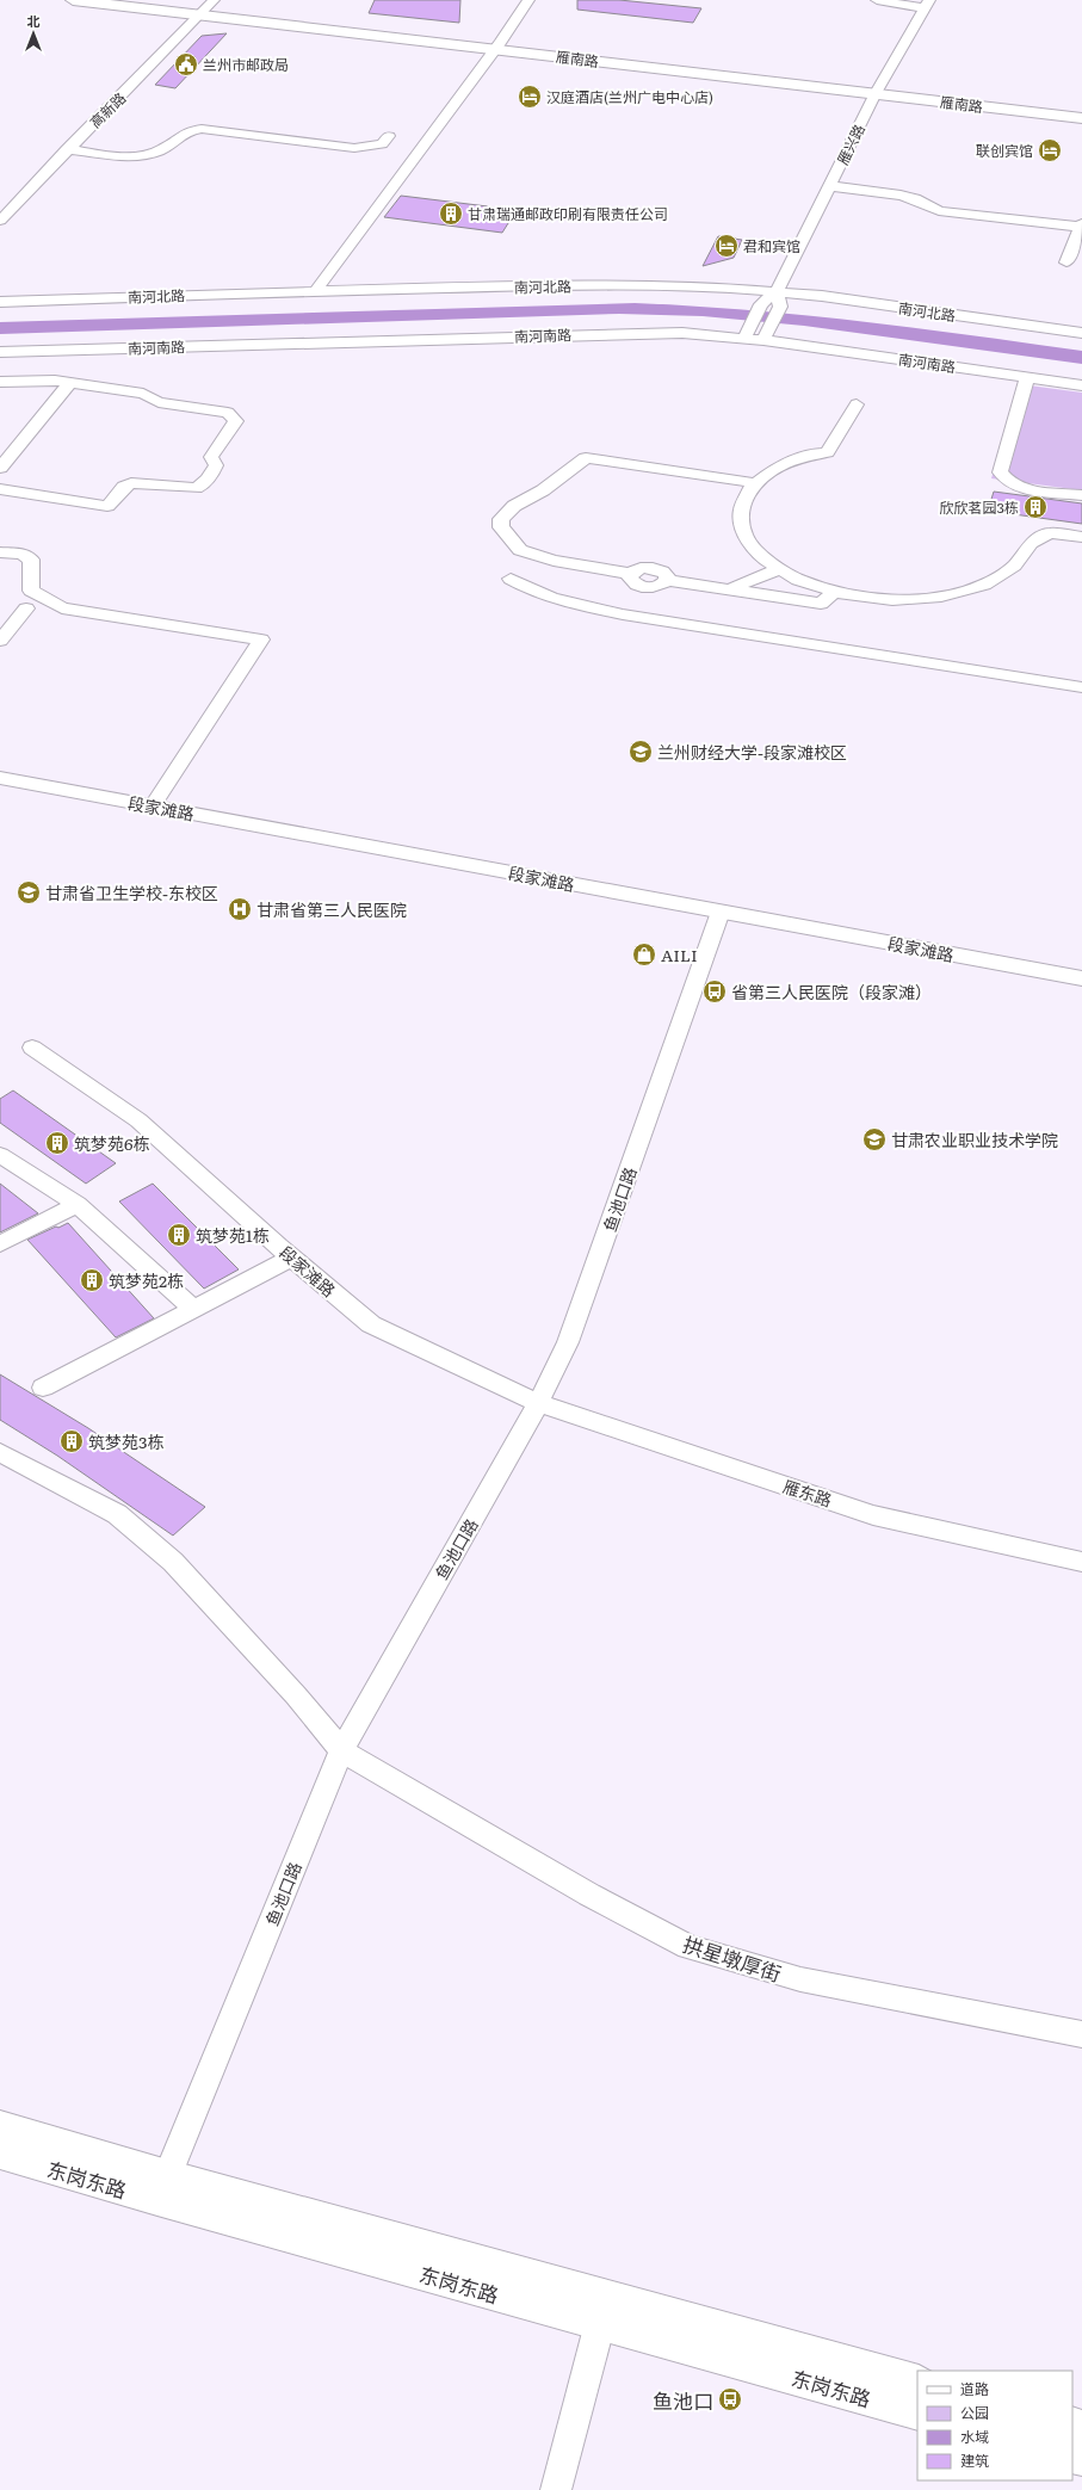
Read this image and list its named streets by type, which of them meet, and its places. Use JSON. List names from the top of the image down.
{
  "streets": {
    "main road": ["雁南路", "段家滩路", "东岗东路"],
    "street": [
      "高新路",
      "雁兴路",
      "南河北路",
      "南河南路",
      "鱼池口路",
      "雁东路",
      "拱星墩厚街"
    ]
  },
  "crossings": [
    ["雁南路", "高新路"],
    ["雁南路", "雁兴路"],
    ["雁兴路", "南河北路"],
    ["段家滩路", "鱼池口路"],
    ["段家滩路", "雁东路"],
    ["鱼池口路", "雁东路"],
    ["鱼池口路", "拱星墩厚街"],
    ["鱼池口路", "东岗东路"]
  ],
  "places": {
    "public building": ["兰州市邮政局"],
    "hotel": ["汉庭酒店(兰州广电中心店)", "联创宾馆", "君和宾馆"],
    "building": [
      "甘肃瑞通邮政印刷有限责任公司",
      "欣欣茗园3栋",
      "筑梦苑6栋",
      "筑梦苑1栋",
      "筑梦苑2栋",
      "筑梦苑3栋"
    ],
    "school or university": ["兰州财经大学-段家滩校区", "甘肃省卫生学校-东校区", "甘肃农业职业技术学院"],
    "hospital": ["甘肃省第三人民医院"],
    "shop": ["AILI"],
    "bus stop": ["省第三人民医院（段家滩）", "鱼池口"]
  },
  "legend": [
    "道路",
    "公园",
    "水域",
    "建筑"
  ],
  "north": "top"
}
